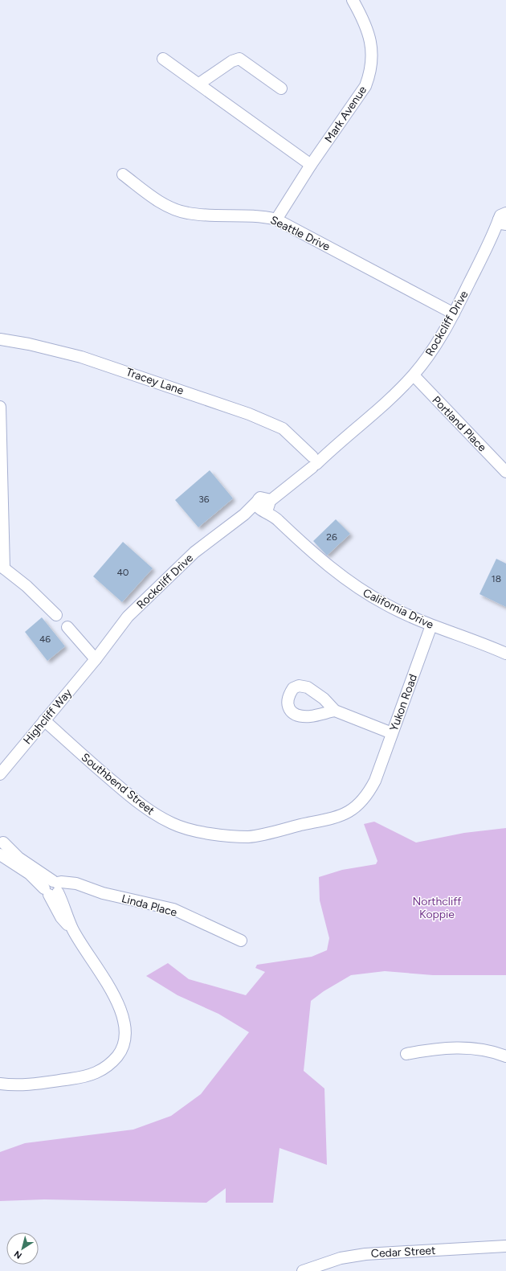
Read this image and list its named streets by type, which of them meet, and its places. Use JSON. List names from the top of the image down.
{
  "streets": {
    "street": [
      "Mark Avenue",
      "Seattle Drive",
      "Rockcliff Drive",
      "Tracey Lane",
      "Portland Place",
      "California Drive",
      "Yukon Road",
      "Highcliff Way",
      "Southbend Street",
      "Linda Place",
      "Cedar Street"
    ]
  },
  "crossings": [
    ["Mark Avenue", "Seattle Drive"],
    ["Seattle Drive", "Rockcliff Drive"],
    ["Rockcliff Drive", "Tracey Lane"],
    ["Rockcliff Drive", "Portland Place"],
    ["Rockcliff Drive", "California Drive"],
    ["Rockcliff Drive", "Highcliff Way"],
    ["California Drive", "Yukon Road"],
    ["Yukon Road", "Southbend Street"],
    ["Highcliff Way", "Southbend Street"]
  ],
  "parks": ["Northcliff Koppie"],
  "house_numbers": [
    "36",
    "26",
    "40",
    "18",
    "46"
  ],
  "north": "bottom left"
}
